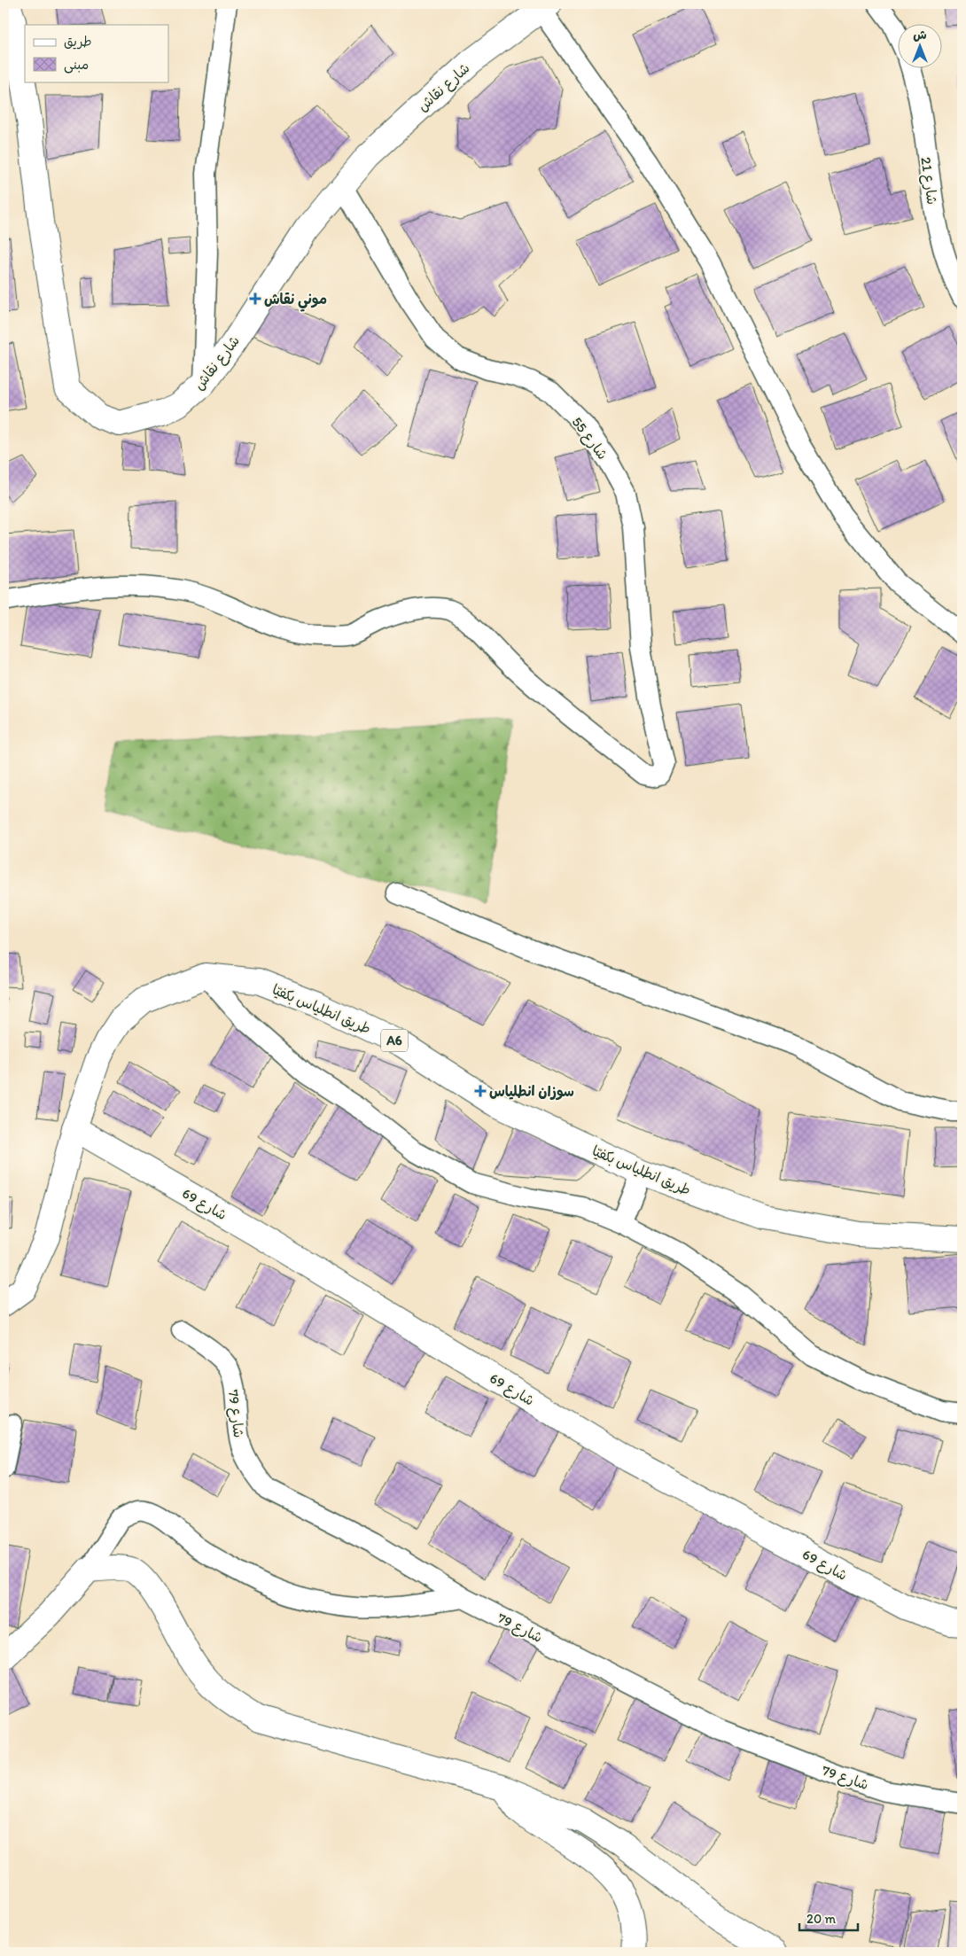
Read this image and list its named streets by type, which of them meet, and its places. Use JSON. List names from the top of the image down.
{
  "streets": {
    "main road": [
      "شارع نقاش",
      "طريق انطلياس بكفيّا",
      "A6",
      "شارع 69"
    ],
    "street": ["شارع 21", "شارع 55", "شارع 79"]
  },
  "crossings": [
    ["شارع نقاش", "شارع 55"],
    ["طريق انطلياس بكفيّا", "شارع 69"]
  ],
  "places": {
    "health": ["موني نقاش", "سوزان انطلياس"]
  },
  "legend": ["طريق", "مبنى"],
  "scale_bar": "20 m",
  "north": "top"
}
